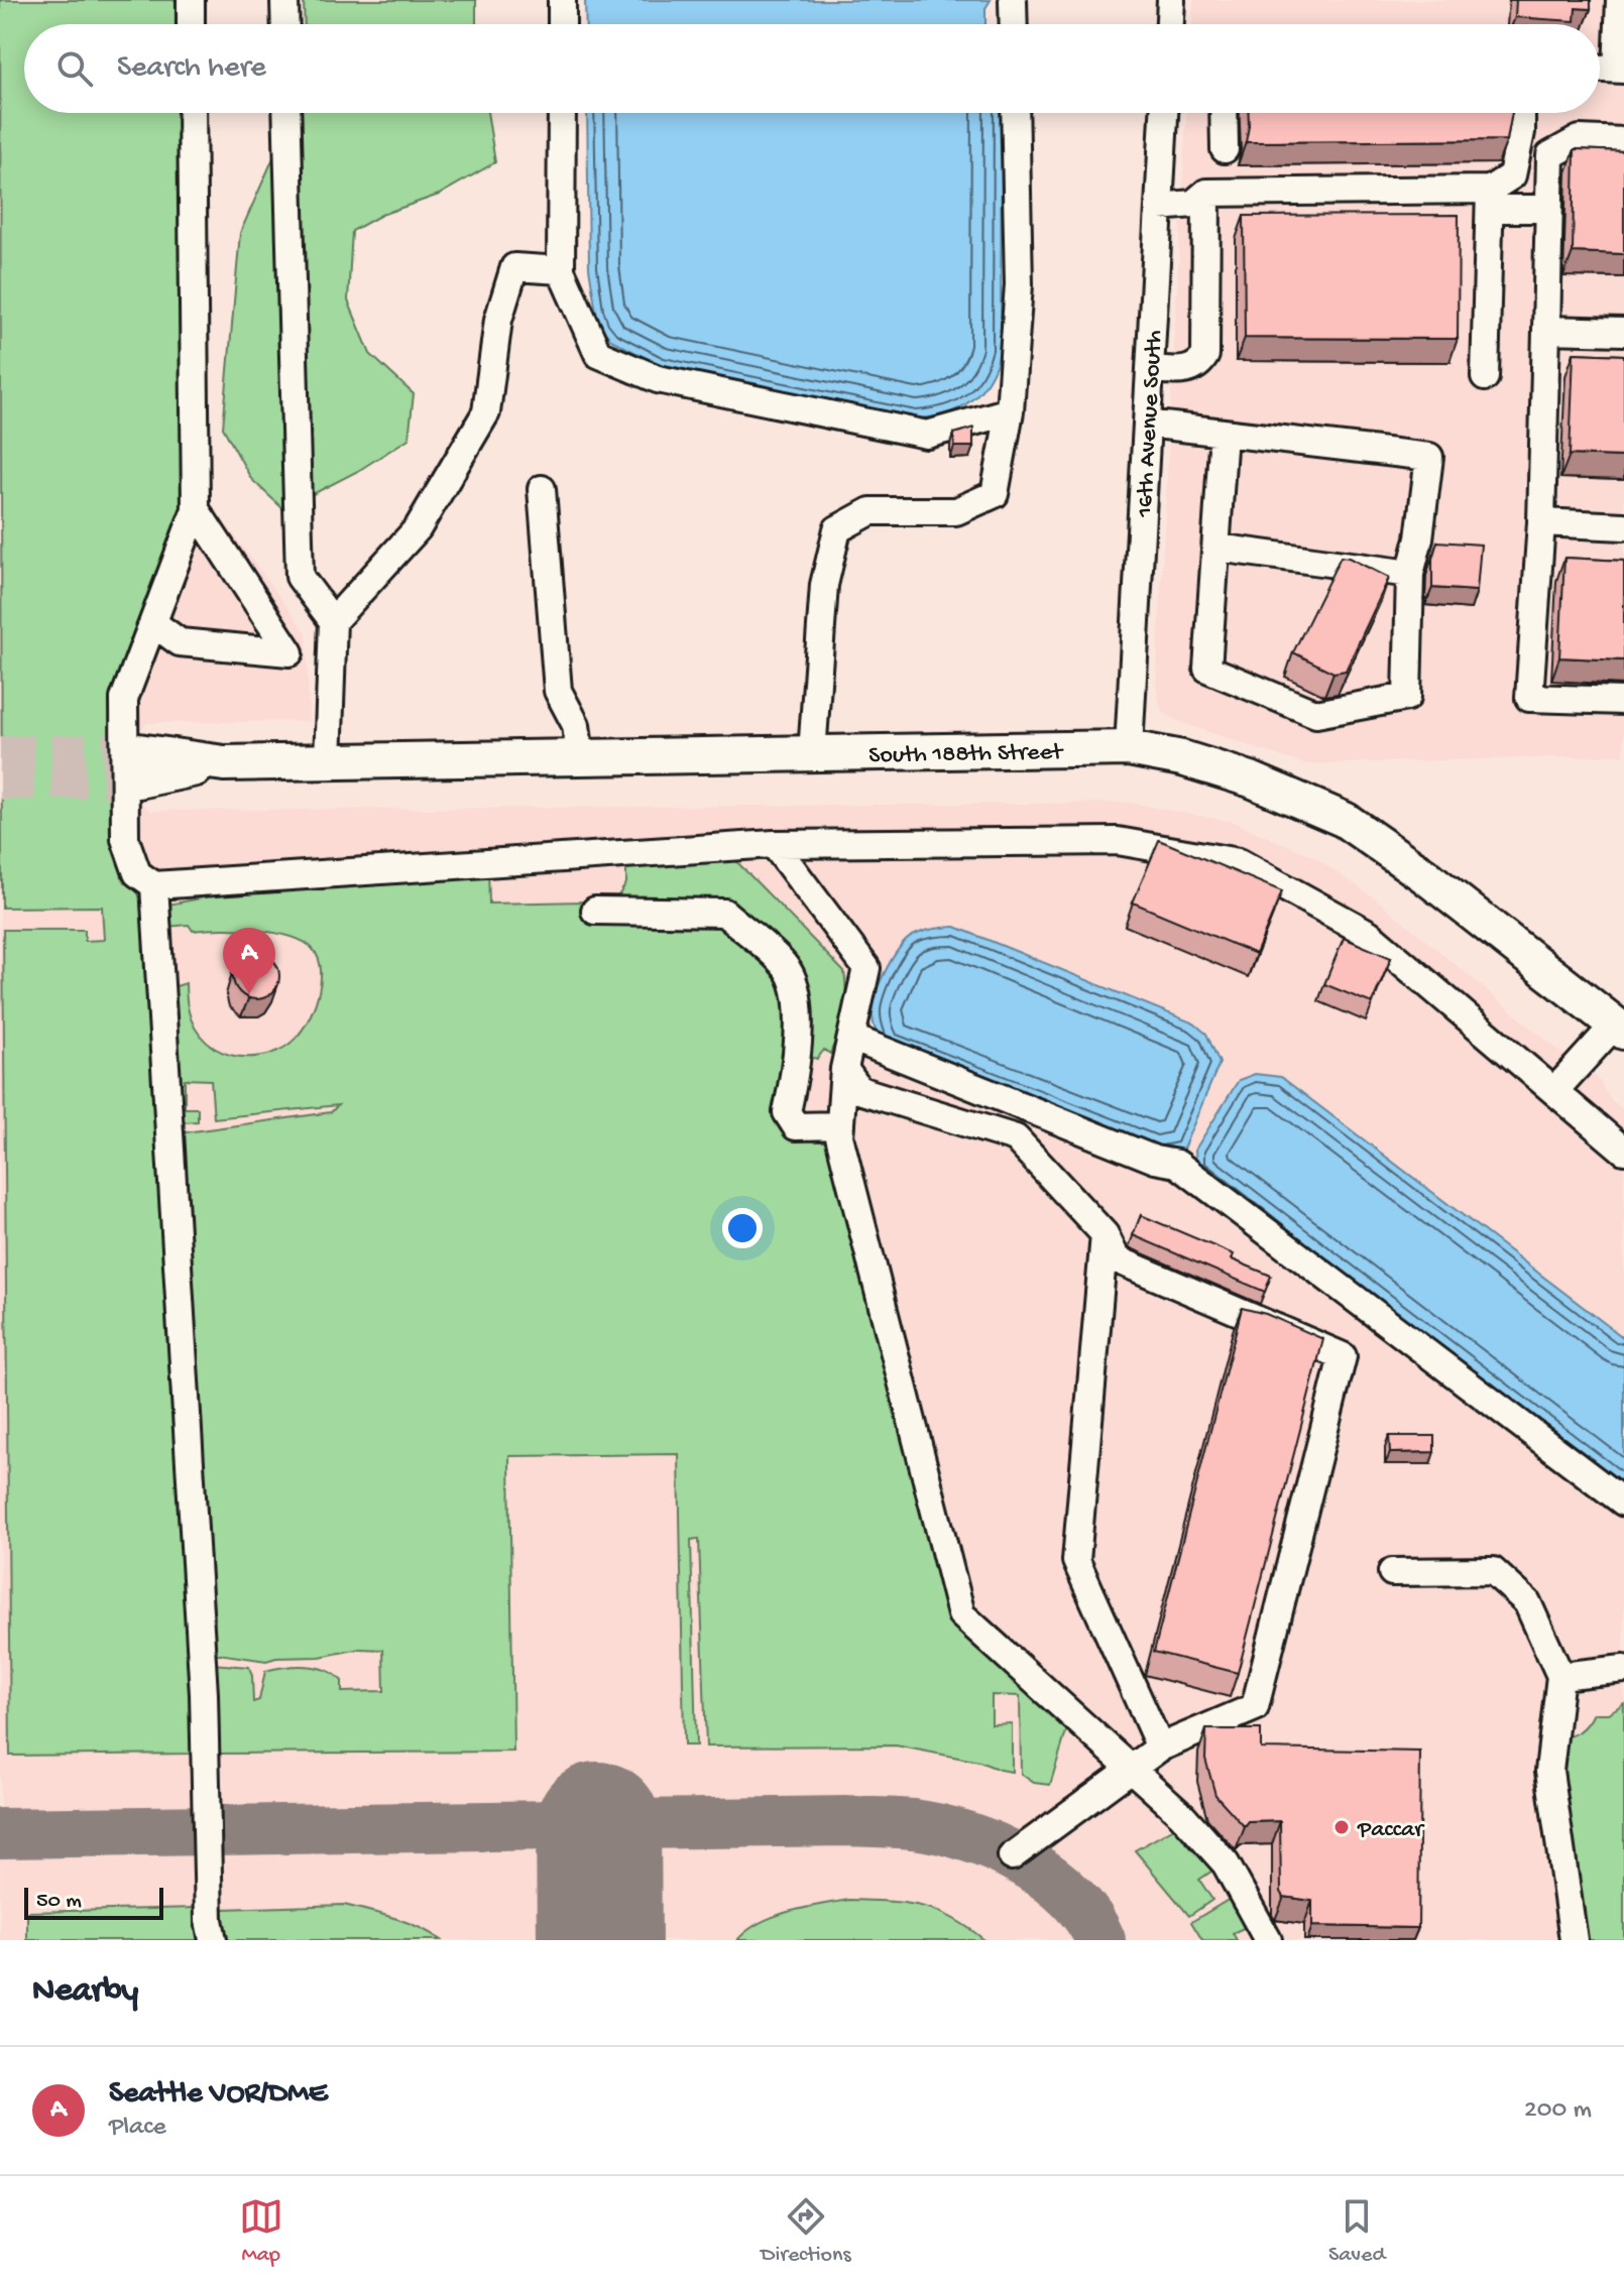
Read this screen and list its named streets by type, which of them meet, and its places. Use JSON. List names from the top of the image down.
{
  "streets": {
    "main road": ["South 188th Street"],
    "street": ["16th Avenue South"]
  },
  "crossings": [
    ["16th Avenue South", "South 188th Street"]
  ],
  "places": ["Paccar"],
  "scale_bar": "50 m",
  "page": {
    "search": "Search here",
    "pins": "A",
    "scale": "50 m",
    "heading": "Nearby",
    "list": [
      {
        "mark": "A",
        "name": "Seattle VOR/DME",
        "note": "Place",
        "value": "200 m"
      }
    ],
    "nav": ["Map", "Directions", "Saved"]
  }
}
